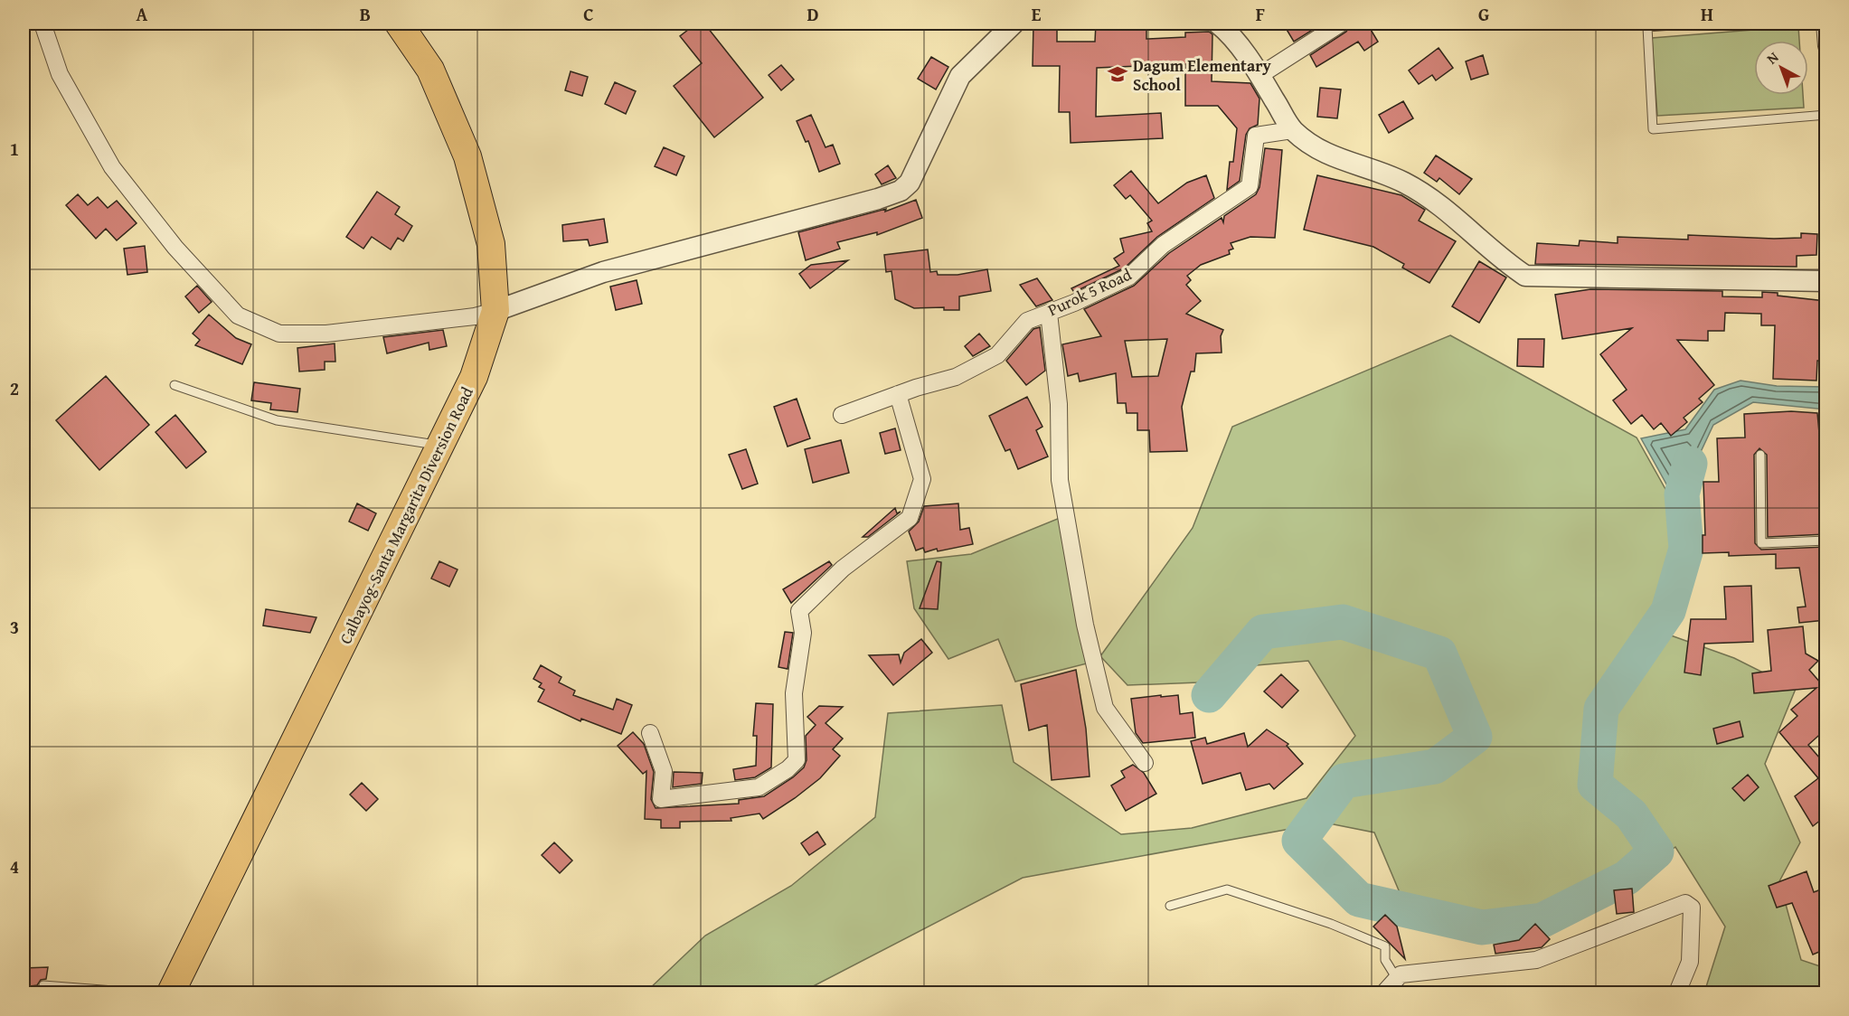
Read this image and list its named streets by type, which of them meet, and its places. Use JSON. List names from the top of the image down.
{
  "streets": {
    "highway": ["Calbayog-Santa Margarita Diversion Road"],
    "street": ["Purok 5 Road"]
  },
  "places": {
    "school or university": ["Dagum Elementary School"]
  },
  "north": "top left",
  "grid": {
    "columns": [
      "A",
      "B",
      "C",
      "D",
      "E",
      "F",
      "G",
      "H"
    ],
    "rows": [
      "1",
      "2",
      "3",
      "4"
    ]
  }
}
